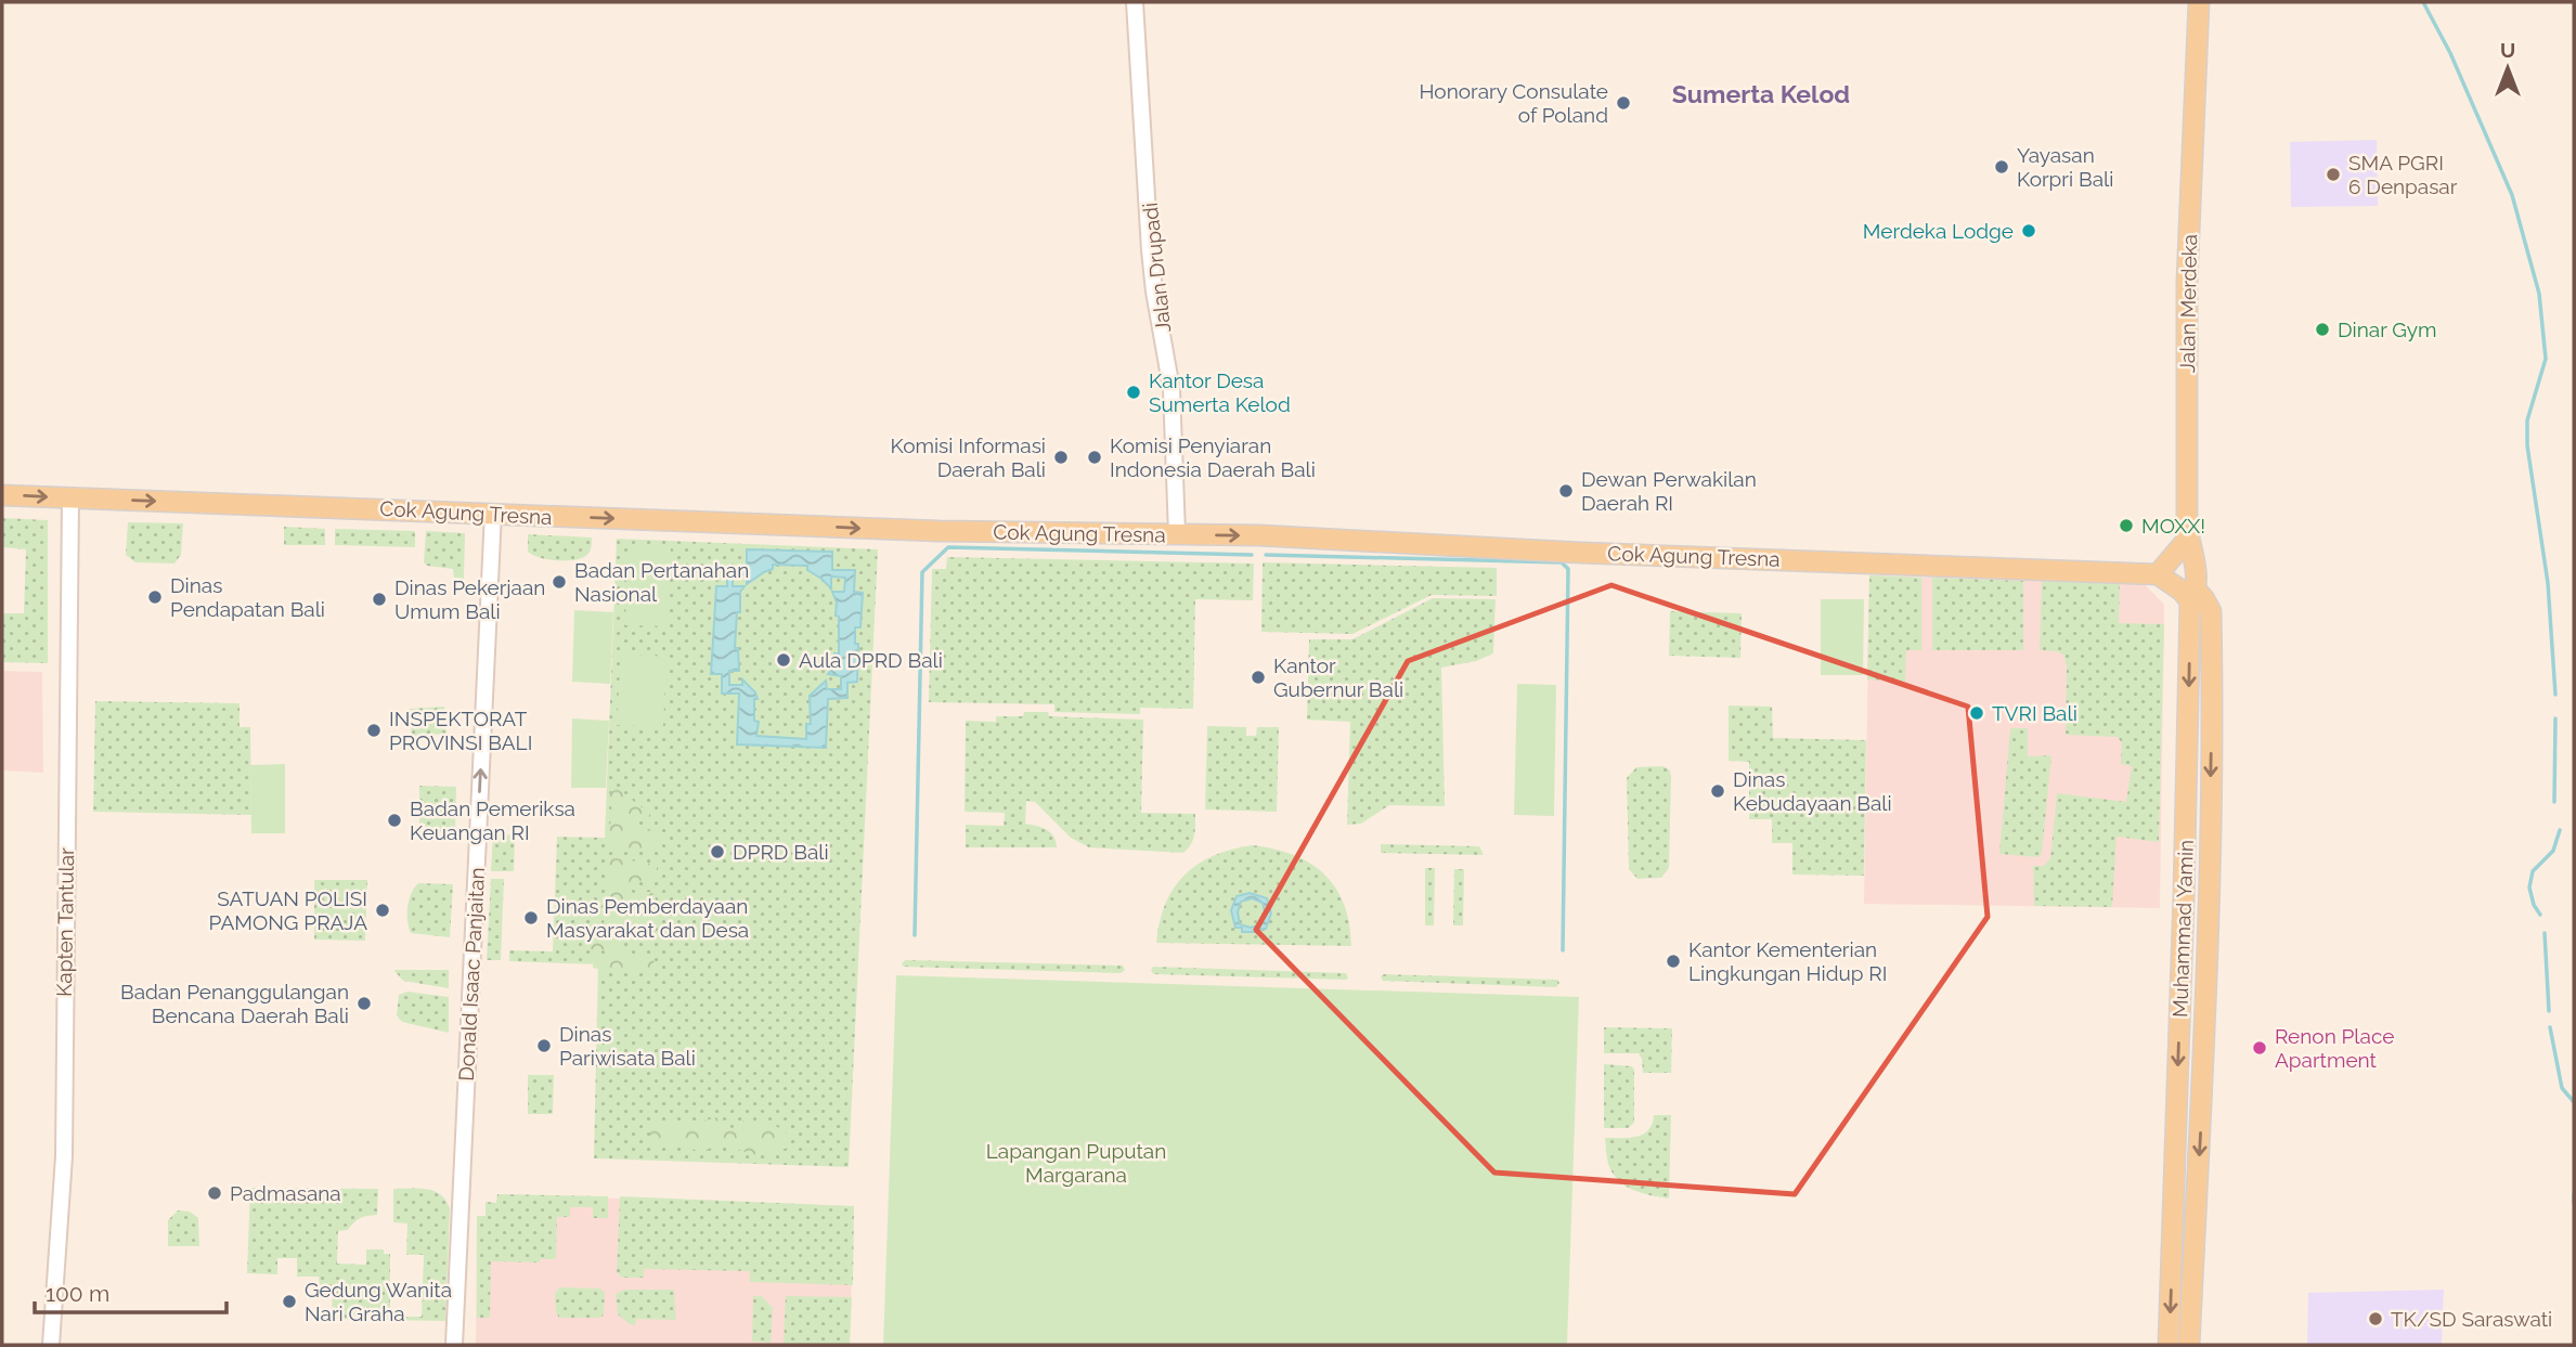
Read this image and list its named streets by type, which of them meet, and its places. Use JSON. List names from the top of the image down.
{
  "streets": {
    "main road": ["Jalan Merdeka", "Cok Agung Tresna", "Muhammad Yamin"],
    "street": ["Jalan Drupadi", "Kapten Tantular", "Donald Isaac Panjaitan"]
  },
  "crossings": [
    ["Jalan Drupadi", "Cok Agung Tresna"],
    ["Jalan Merdeka", "Muhammad Yamin"],
    ["Cok Agung Tresna", "Kapten Tantular"],
    ["Cok Agung Tresna", "Muhammad Yamin"],
    ["Cok Agung Tresna", "Donald Isaac Panjaitan"]
  ],
  "one_way": ["Cok Agung Tresna", "Muhammad Yamin", "Donald Isaac Panjaitan"],
  "districts": ["Sumerta Kelod"],
  "parks": ["Lapangan Puputan Margarana"],
  "places": [
    "Honorary Consulate of Poland",
    "Yayasan Korpri Bali",
    "SMA PGRI 6 Denpasar",
    "Merdeka Lodge",
    "Dinar Gym",
    "Kantor Desa Sumerta Kelod",
    "Komisi Informasi Daerah Bali",
    "Komisi Penyiaran Indonesia Daerah Bali",
    "Dewan Perwakilan Daerah RI",
    "MOXX!",
    "Badan Pertanahan Nasional",
    "Dinas Pendapatan Bali",
    "Dinas Pekerjaan Umum Bali",
    "Aula DPRD Bali",
    "Kantor Gubernur Bali",
    "TVRI Bali",
    "INSPEKTORAT PROVINSI BALI",
    "Dinas Kebudayaan Bali",
    "Badan Pemeriksa Keuangan RI",
    "DPRD Bali",
    "SATUAN POLISI PAMONG PRAJA",
    "Dinas Pemberdayaan Masyarakat dan Desa",
    "Kantor Kementerian Lingkungan Hidup RI",
    "Badan Penanggulangan Bencana Daerah Bali",
    "Dinas Pariwisata Bali",
    "Renon Place Apartment",
    "Padmasana",
    "Gedung Wanita Nari Graha",
    "TK/SD Saraswati"
  ],
  "scale_bar": "100 m",
  "north": "top"
}
